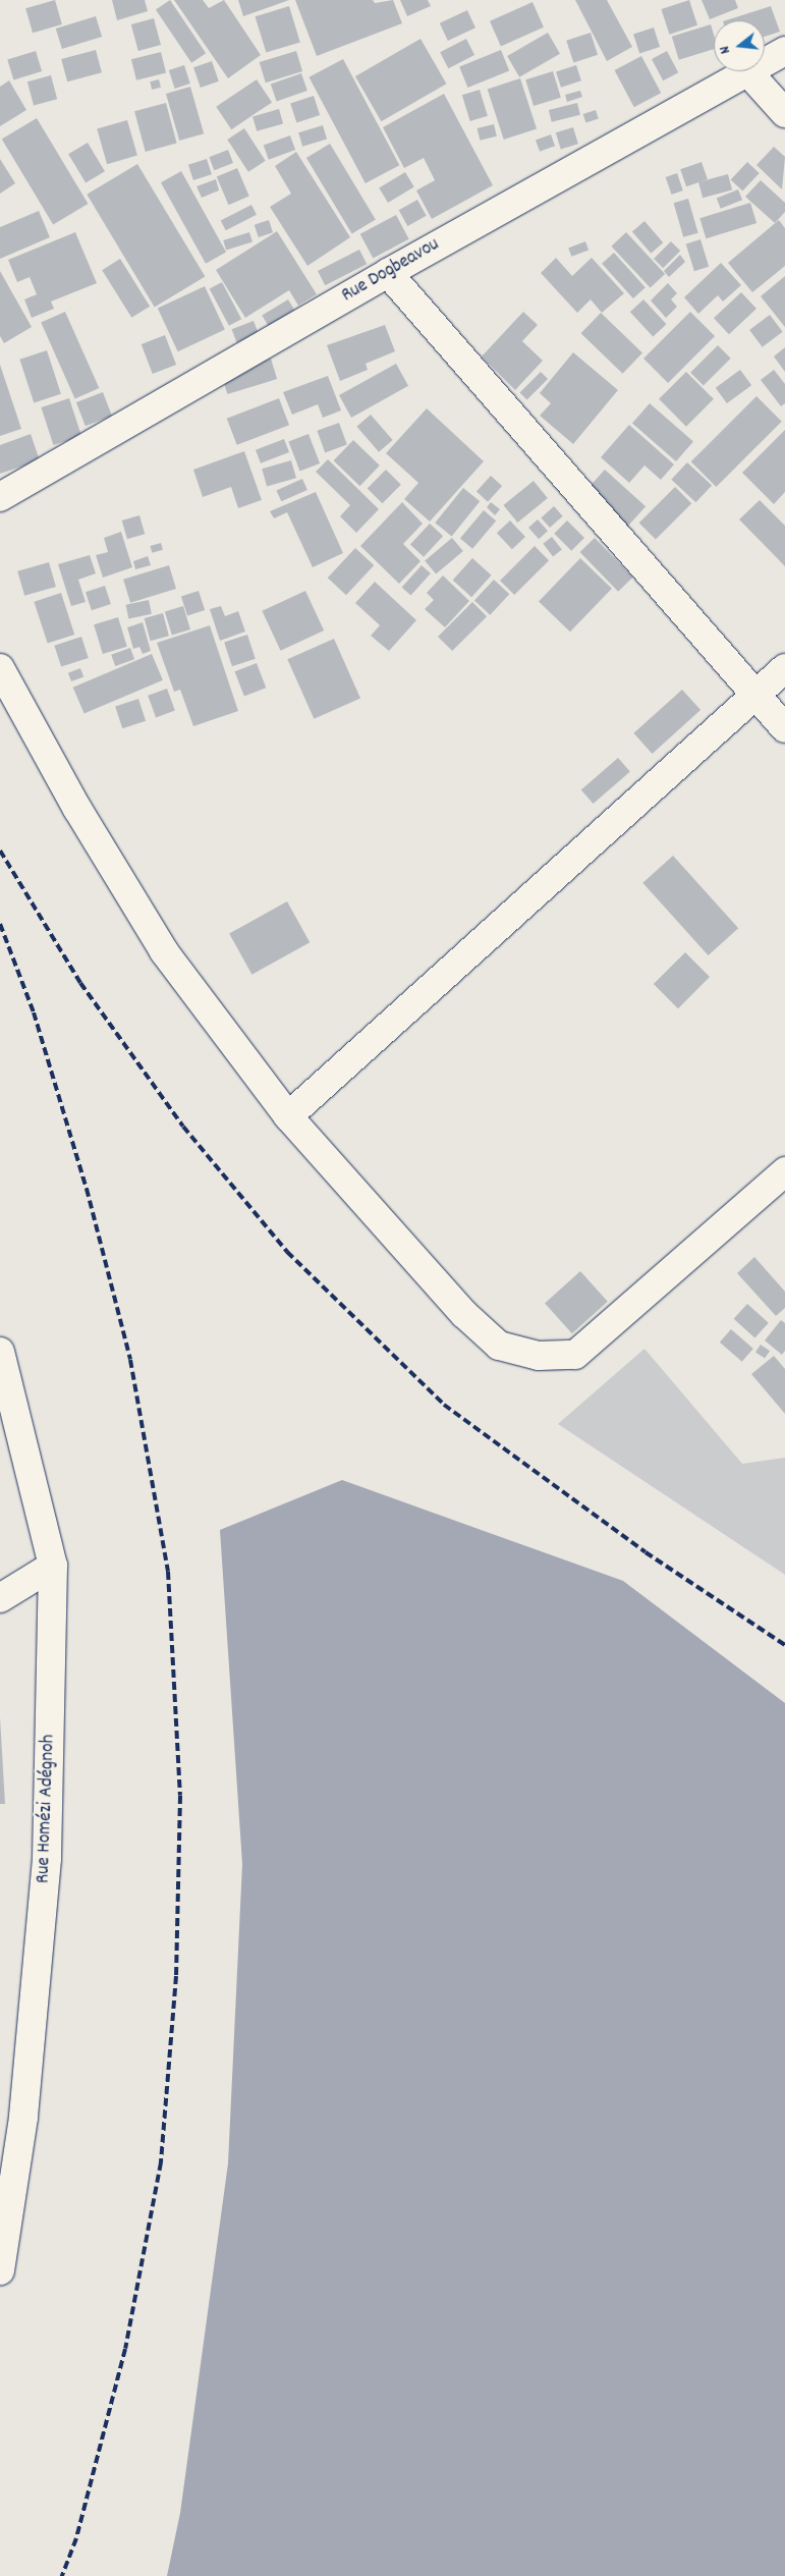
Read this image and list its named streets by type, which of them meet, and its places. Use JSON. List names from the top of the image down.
{
  "streets": {
    "street": ["Rue Dogbeavou", "Rue Homézi Adégnoh"]
  },
  "north": "left"
}
